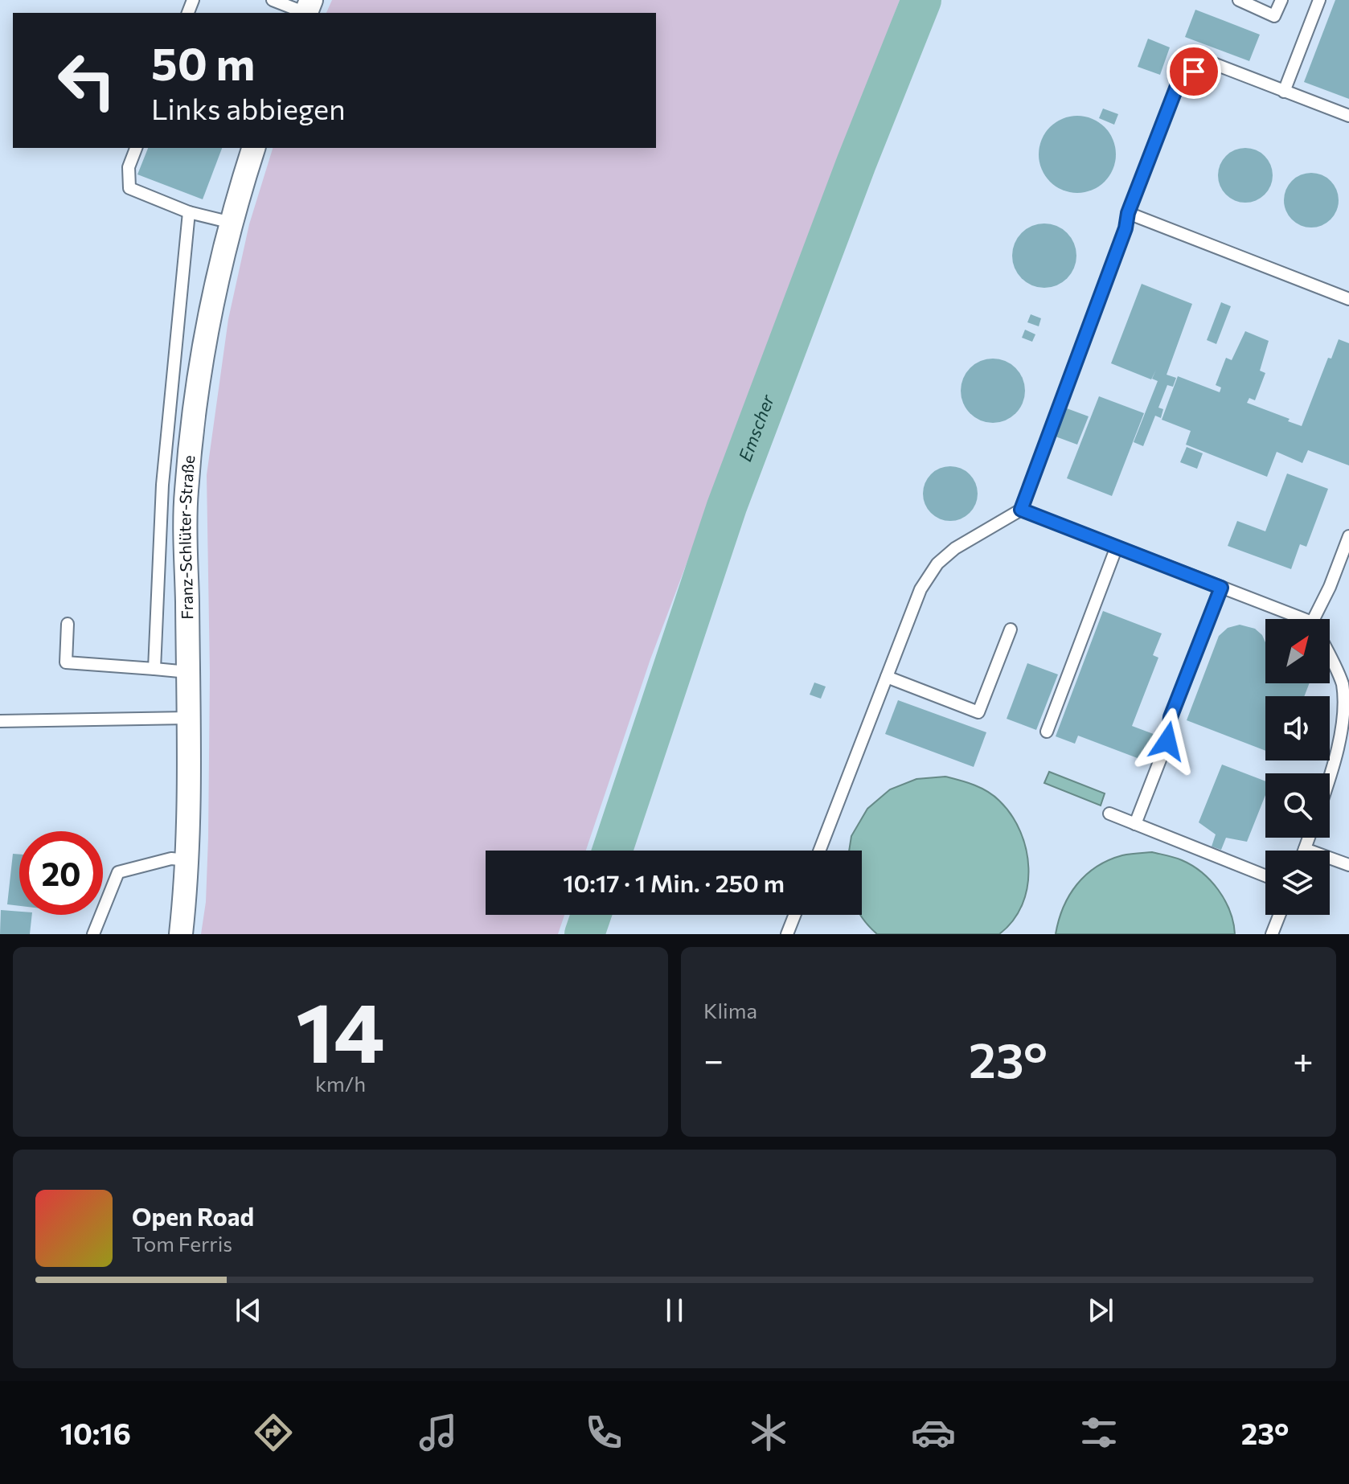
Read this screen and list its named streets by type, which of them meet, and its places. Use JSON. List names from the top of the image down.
{
  "streets": {
    "street": ["Franz-Schlüter-Straße"]
  },
  "water": ["Emscher"],
  "north": "top right",
  "page": {
    "turn": ["50 m", "Links abbiegen"],
    "limit": "20",
    "trip": "10:17 · 1 Min. · 250 m",
    "tile": [
      ["14", "km/h"],
      "Klima"
    ],
    "heat": ["−", "23°", "+"],
    "song": ["Open Road", "Tom Ferris"],
    "tabs": ["10:16", "23°"]
  }
}
